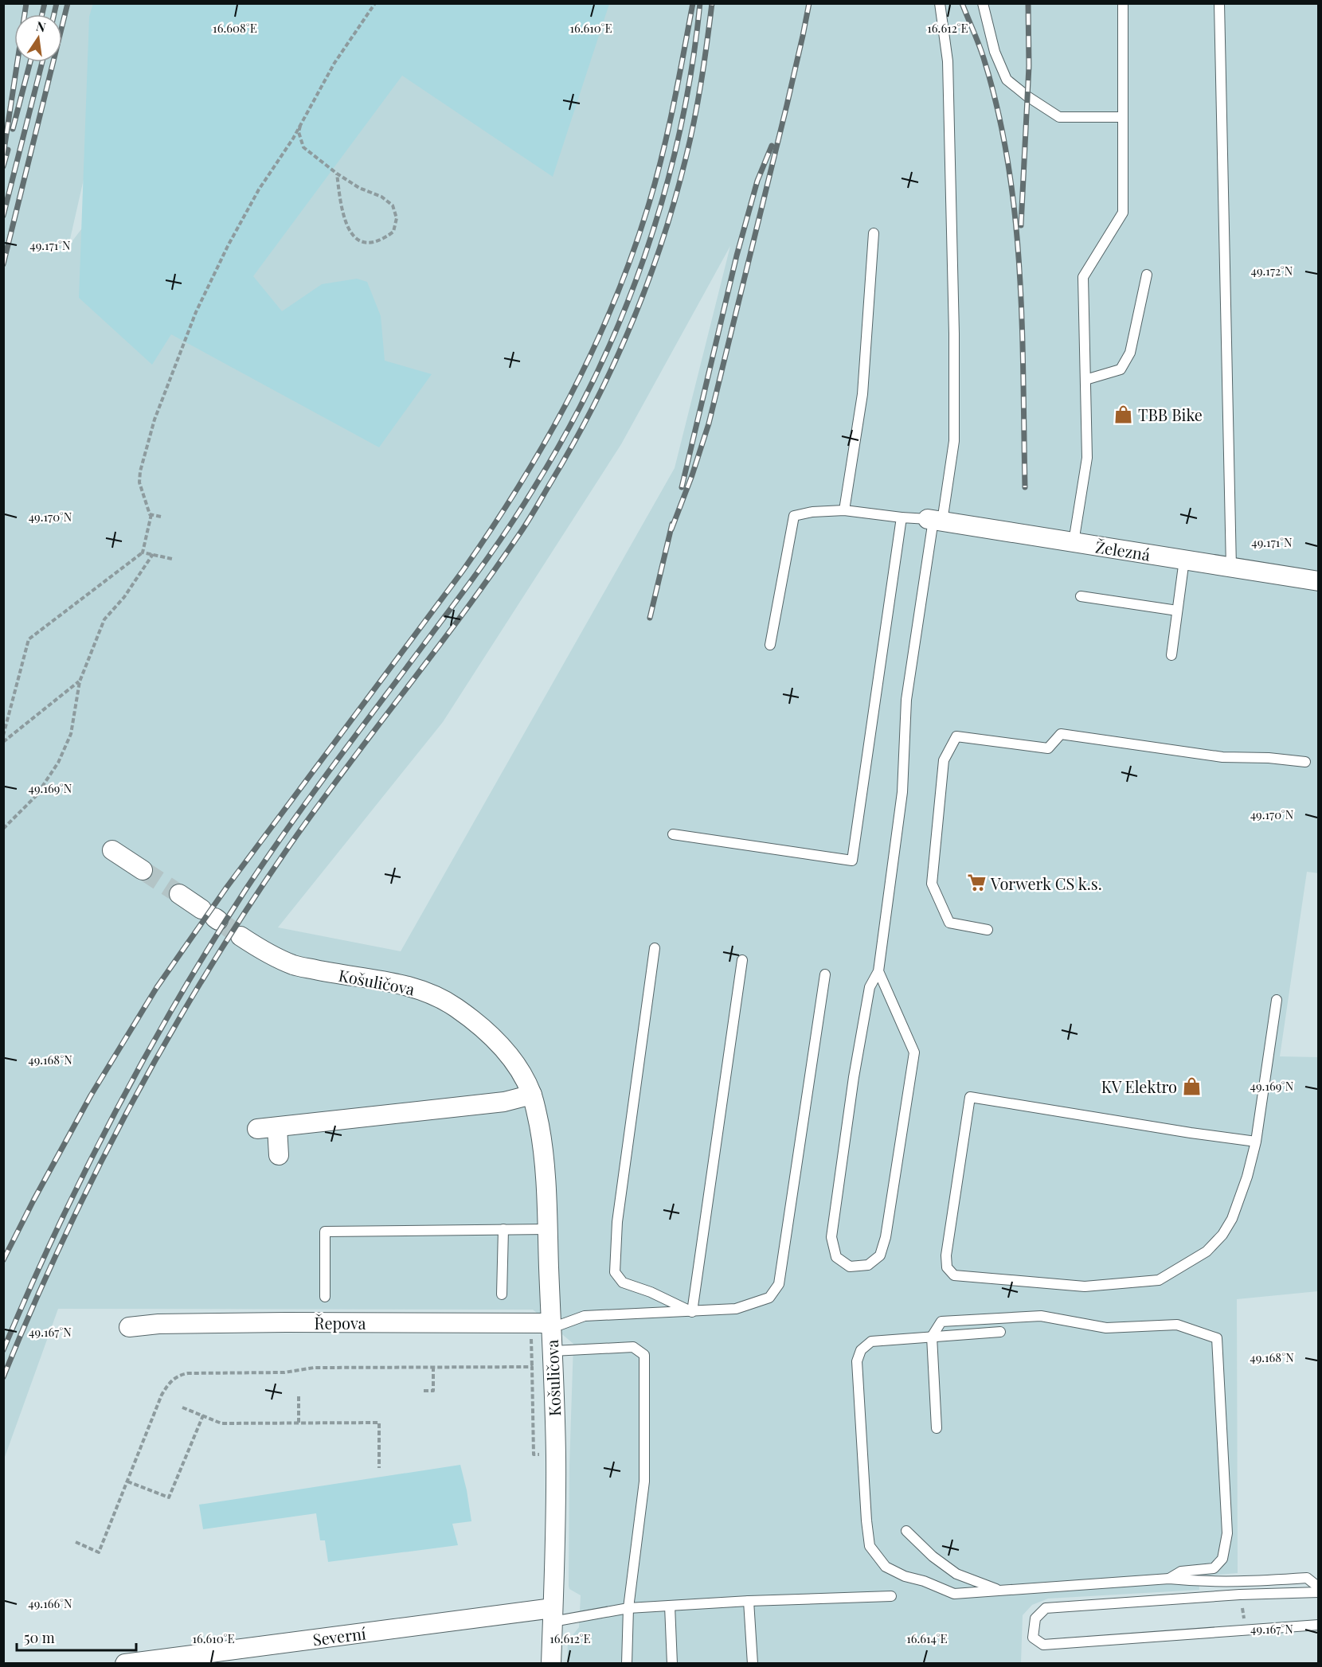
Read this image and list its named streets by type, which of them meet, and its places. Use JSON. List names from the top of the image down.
{
  "streets": {
    "street": [
      "Železná",
      "Košuličova",
      "Řepova",
      "Severní"
    ]
  },
  "crossings": [
    ["Košuličova", "Řepova"],
    ["Košuličova", "Severní"]
  ],
  "places": {
    "shop": ["TBB Bike", "KV Elektro"],
    "supermarket": ["Vorwerk CS k.s."]
  },
  "scale_bar": "50 m",
  "north": "top",
  "coordinates": [
    "16.608°E",
    "16.610°E",
    "16.612°E",
    "49.171°N",
    "49.172°N",
    "49.170°N",
    "49.169°N",
    "49.168°N",
    "49.167°N",
    "49.166°N",
    "16.614°E"
  ]
}
